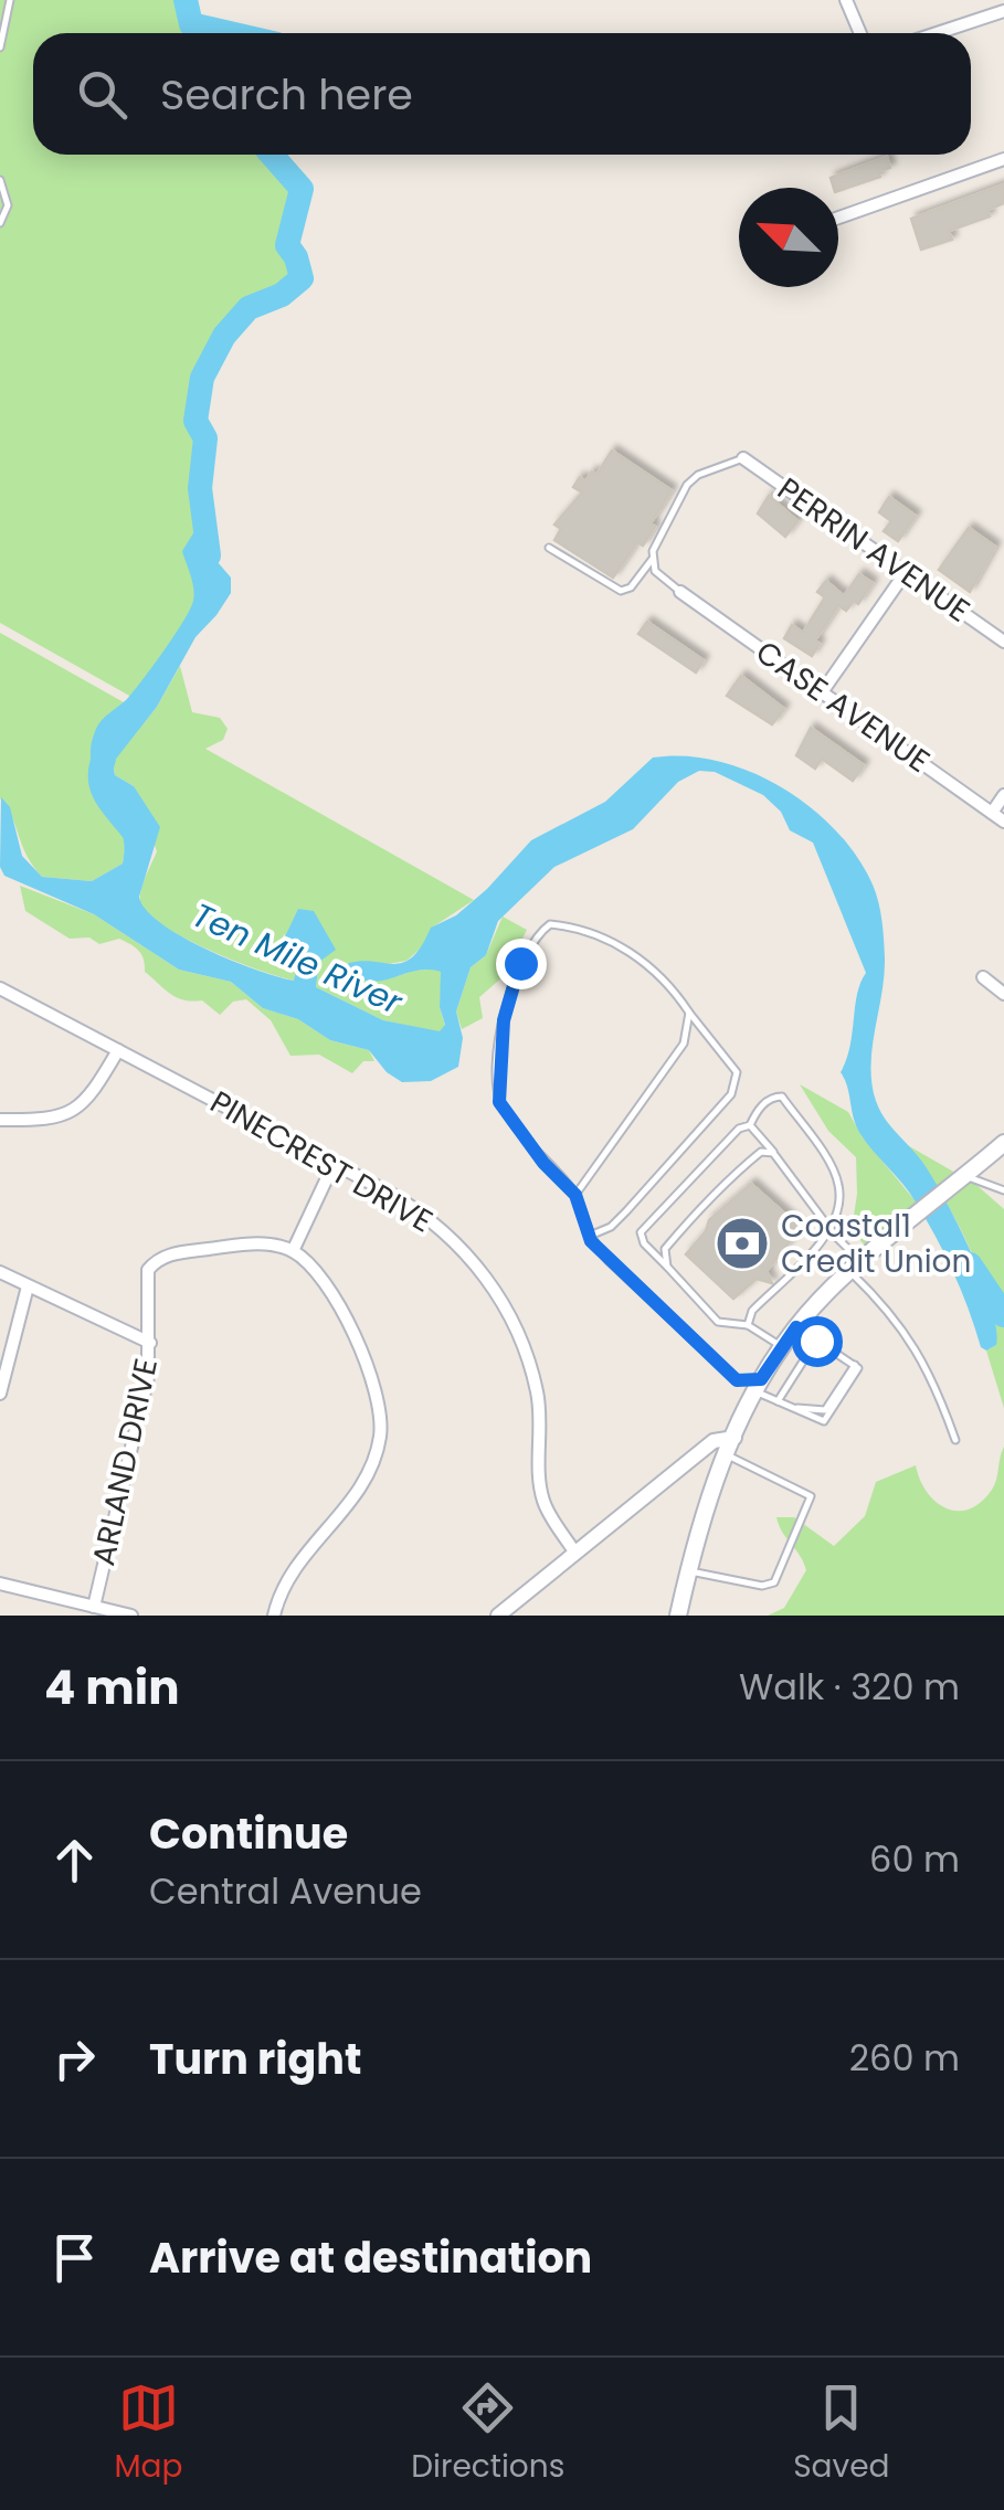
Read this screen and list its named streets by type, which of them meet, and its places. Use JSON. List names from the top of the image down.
{
  "streets": {
    "street": [
      "PERRIN AVENUE",
      "CASE AVENUE",
      "PINECREST DRIVE",
      "ARLAND DRIVE"
    ]
  },
  "water": ["Ten Mile River"],
  "places": {
    "bank": ["Coastal1 Credit Union"]
  },
  "north": "top left",
  "page": {
    "search": "Search here",
    "heading": ["4 min", "Walk · 320 m"],
    "list": [
      ["Continue", "Central Avenue", "60 m"],
      ["Turn right", "260 m"],
      "Arrive at destination"
    ],
    "nav": ["Map", "Directions", "Saved"]
  }
}
